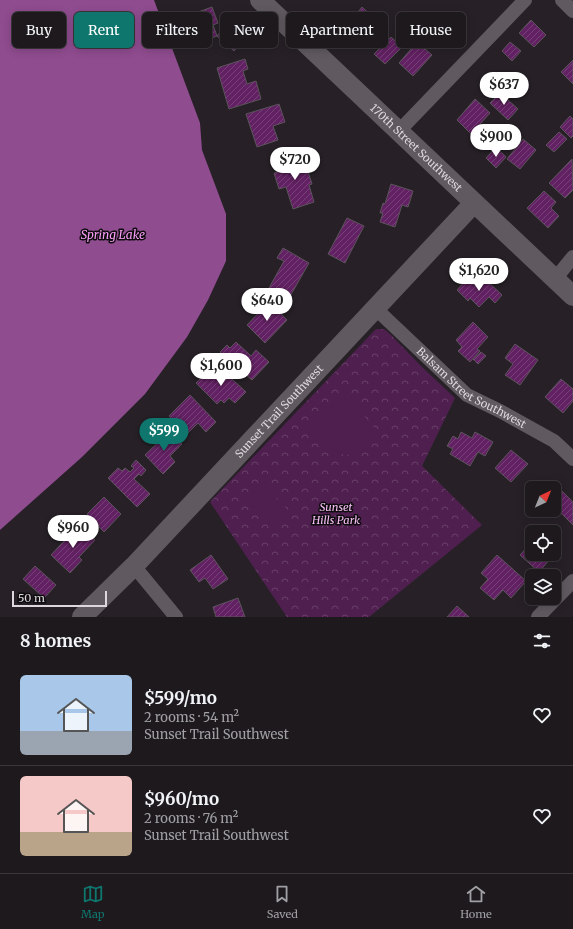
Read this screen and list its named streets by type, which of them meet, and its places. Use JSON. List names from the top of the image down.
{
  "streets": {
    "street": ["170th Street Southwest", "Balsam Street Southwest", "Sunset Trail Southwest"]
  },
  "crossings": [
    ["170th Street Southwest", "Sunset Trail Southwest"],
    ["Balsam Street Southwest", "Sunset Trail Southwest"]
  ],
  "water": ["Spring Lake"],
  "parks": ["Sunset Hills Park"],
  "scale_bar": "50 m",
  "north": "top right",
  "page": {
    "chip": [
      "Buy",
      "Rent",
      "Filters",
      "New",
      "Apartment",
      "House"
    ],
    "price": [
      "$637",
      "$900",
      "$720",
      "$1,620",
      "$640",
      "$1,600",
      "$599",
      "$960"
    ],
    "scale": "50 m",
    "heading": "8 homes",
    "list": [
      {
        "name": "$599/mo",
        "note": "2 rooms · 54 m² · Sunset Trail Southwest"
      },
      {
        "name": "$960/mo",
        "note": "2 rooms · 76 m² · Sunset Trail Southwest"
      }
    ],
    "tabs": ["Map", "Saved", "Home"]
  }
}
